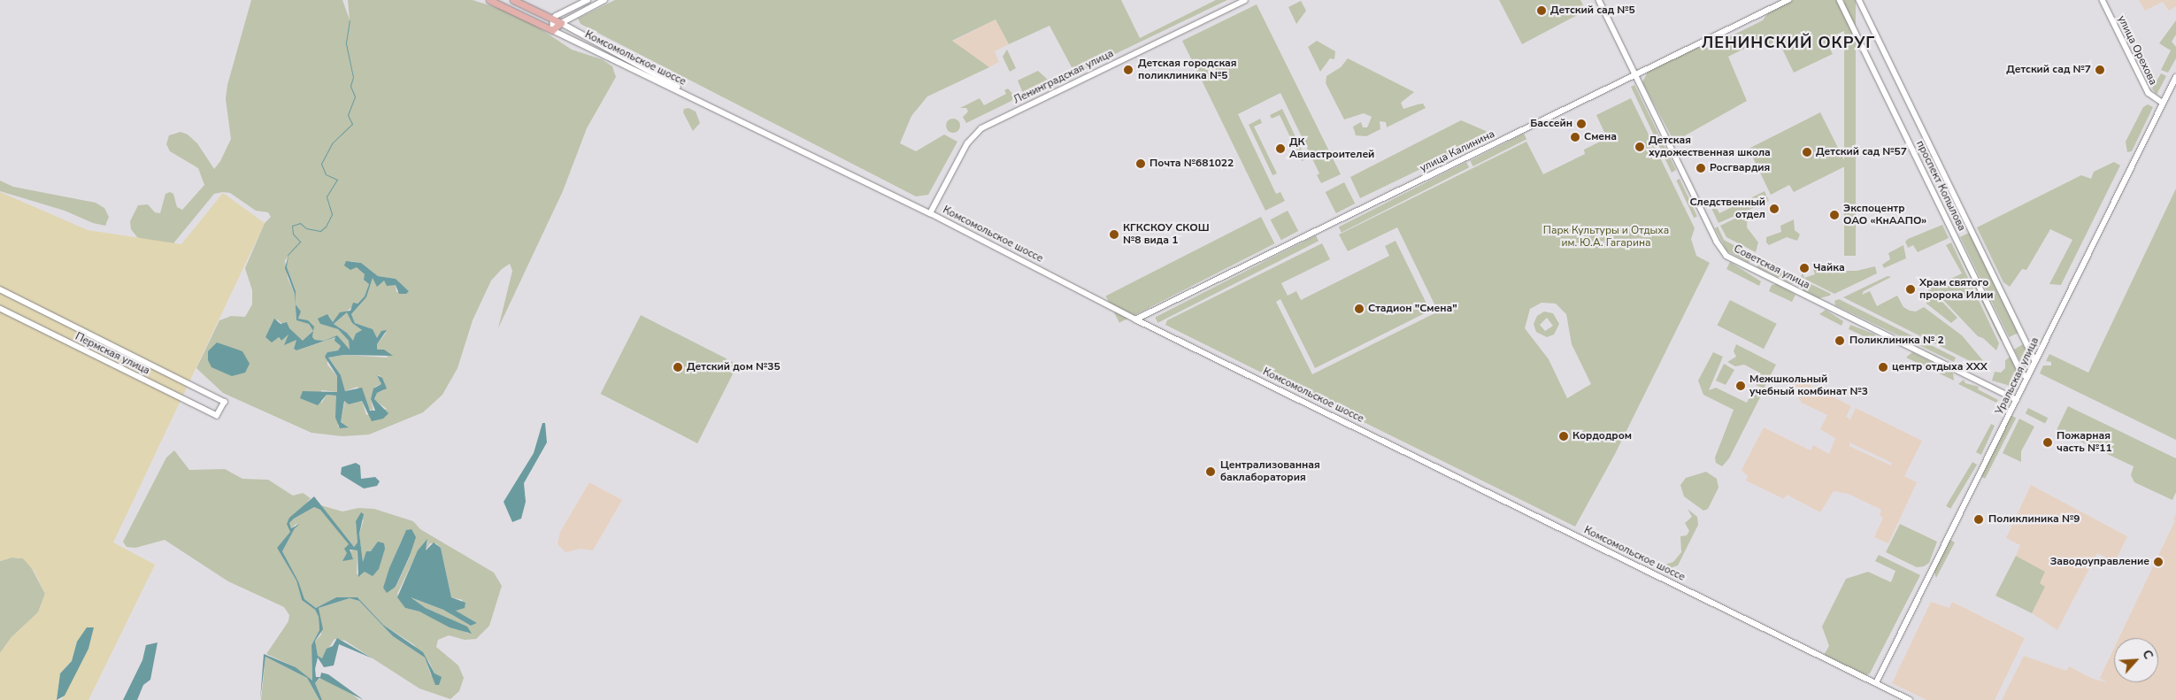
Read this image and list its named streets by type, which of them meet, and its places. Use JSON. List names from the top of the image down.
{
  "streets": {
    "main road": ["Комсомольское шоссе", "Ленинградская улица"],
    "street": [
      "улица Орехова",
      "улица Калинина",
      "проспект Копылова",
      "Советская улица",
      "Пермская улица",
      "Уральская улица"
    ]
  },
  "crossings": [
    ["улица Орехова", "Уральская улица"],
    ["Комсомольское шоссе", "Ленинградская улица"],
    ["Комсомольское шоссе", "улица Калинина"],
    ["Комсомольское шоссе", "Уральская улица"],
    ["улица Калинина", "Советская улица"],
    ["проспект Копылова", "Уральская улица"],
    ["Советская улица", "Уральская улица"]
  ],
  "districts": ["ЛЕНИНСКИЙ ОКРУГ"],
  "parks": ["Парк Культуры и Отдыха им. Ю.А. Гагарина"],
  "places": [
    "Детский сад №5",
    "Детская городская поликлиника №5",
    "Детский сад №7",
    "Бассейн",
    "Смена",
    "Детская художественная школа",
    "ДК Авиастроителей",
    "Детский сад №57",
    "Почта №681022",
    "Росгвардия",
    "Следственный отдел",
    "Экспоцентр ОАО «КнААПО»",
    "КГКСКОУ СКОШ №8 вида 1",
    "Чайка",
    "Храм святого пророка Илии",
    "Стадион \"Смена\"",
    "Поликлиника № 2",
    "Детский дом №35",
    "центр отдыха ХХХ",
    "Межшкольный учебный комбинат №3",
    "Кордодром",
    "Пожарная часть №11",
    "Централизованная баклаборатория",
    "Поликлиника №9",
    "Заводоуправление"
  ],
  "north": "top right"
}
